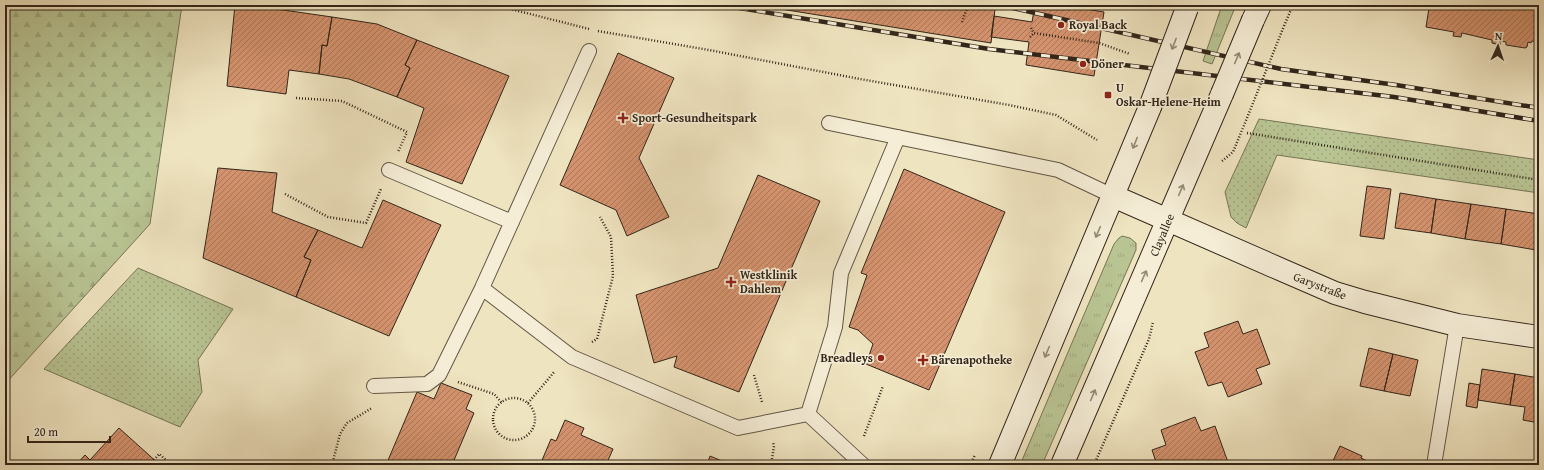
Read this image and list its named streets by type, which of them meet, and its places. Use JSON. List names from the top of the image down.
{
  "streets": {
    "main road": ["Clayallee", "Garystraße"]
  },
  "crossings": [
    ["Clayallee", "Garystraße"]
  ],
  "places": {
    "other": ["Royal Back", "Döner", "Breadleys"],
    "transit": ["U Oskar-Helene-Heim"],
    "health": ["Sport-Gesundheitspark", "Westklinik Dahlem", "Bärenapotheke"]
  },
  "scale_bar": "20 m",
  "north": "top"
}
